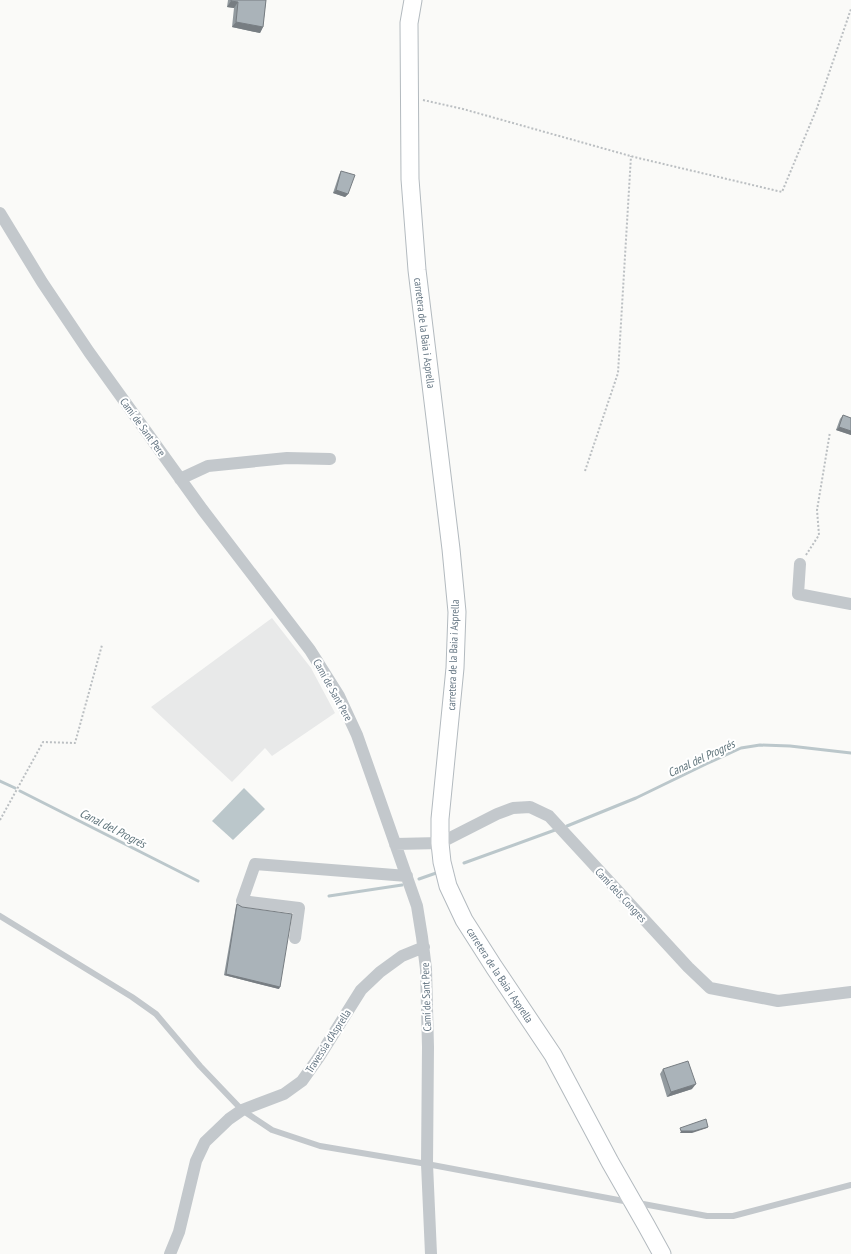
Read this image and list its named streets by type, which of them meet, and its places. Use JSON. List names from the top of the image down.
{
  "streets": {
    "main road": ["carretera de la Baia i Asprella"],
    "street": ["Camí de Sant Pere", "Camí dels Congres", "Travessia d'Asprella"]
  },
  "crossings": [
    ["carretera de la Baia i Asprella", "Camí dels Congres"],
    ["Camí de Sant Pere", "Camí dels Congres"],
    ["Camí de Sant Pere", "Travessia d'Asprella"]
  ],
  "water": ["Canal del Progrés"]
}
